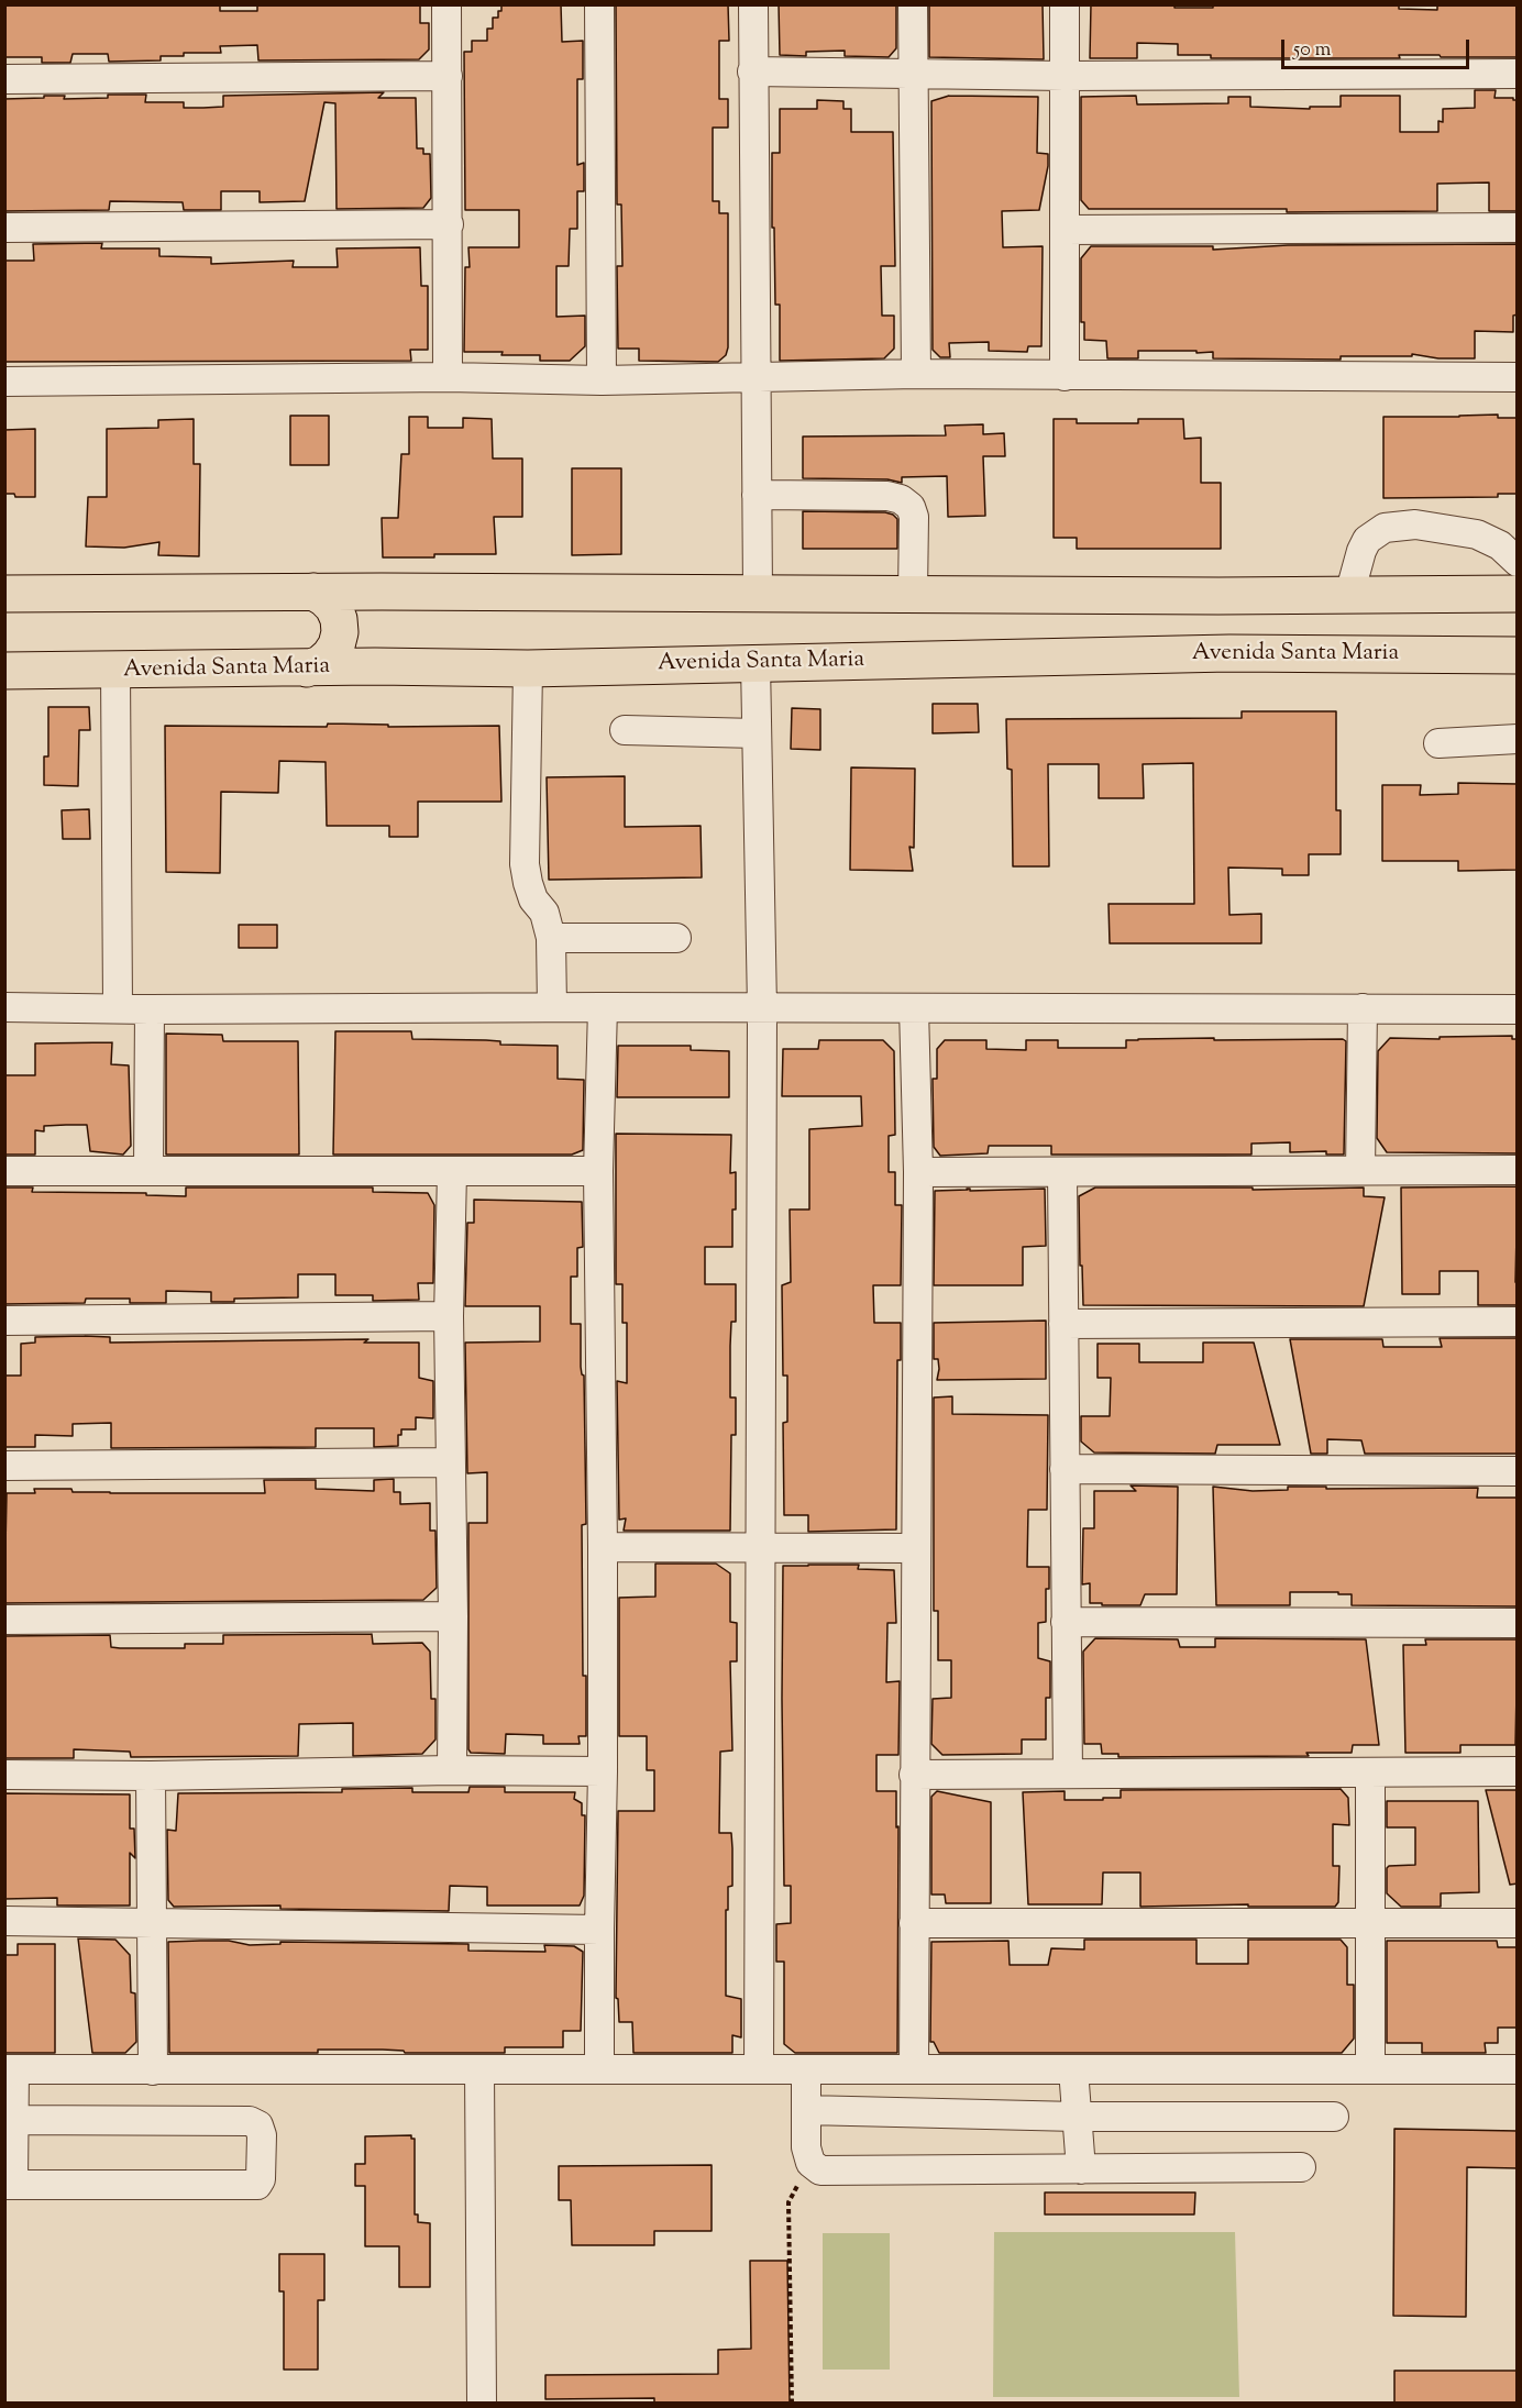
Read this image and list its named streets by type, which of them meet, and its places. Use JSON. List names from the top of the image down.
{
  "streets": {
    "main road": ["Avenida Santa Maria"]
  },
  "scale_bar": "50 m"
}
